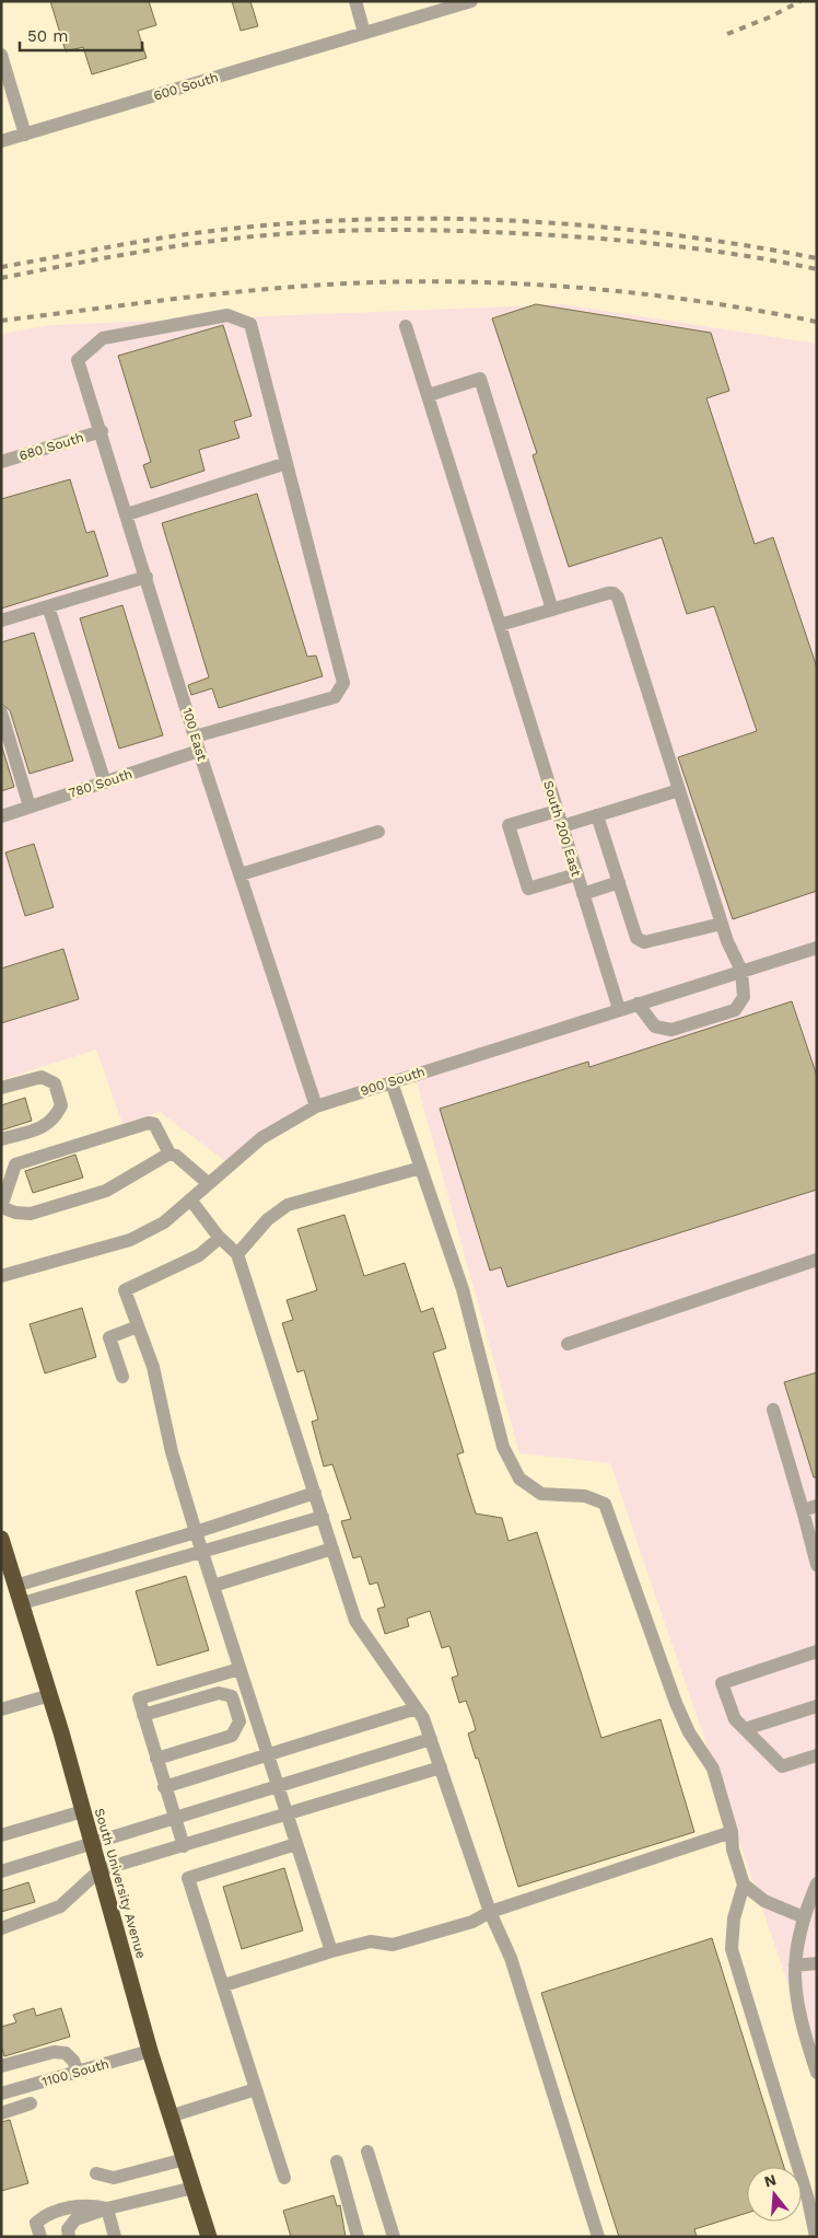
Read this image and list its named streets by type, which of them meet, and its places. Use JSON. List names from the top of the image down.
{
  "streets": {
    "highway": ["South University Avenue"],
    "street": [
      "600 South",
      "680 South",
      "100 East",
      "780 South",
      "South 200 East",
      "900 South",
      "1100 South"
    ]
  },
  "crossings": [
    ["680 South", "100 East"],
    ["100 East", "780 South"],
    ["100 East", "900 South"],
    ["South 200 East", "900 South"],
    ["South University Avenue", "1100 South"]
  ],
  "scale_bar": "50 m",
  "north": "top"
}
